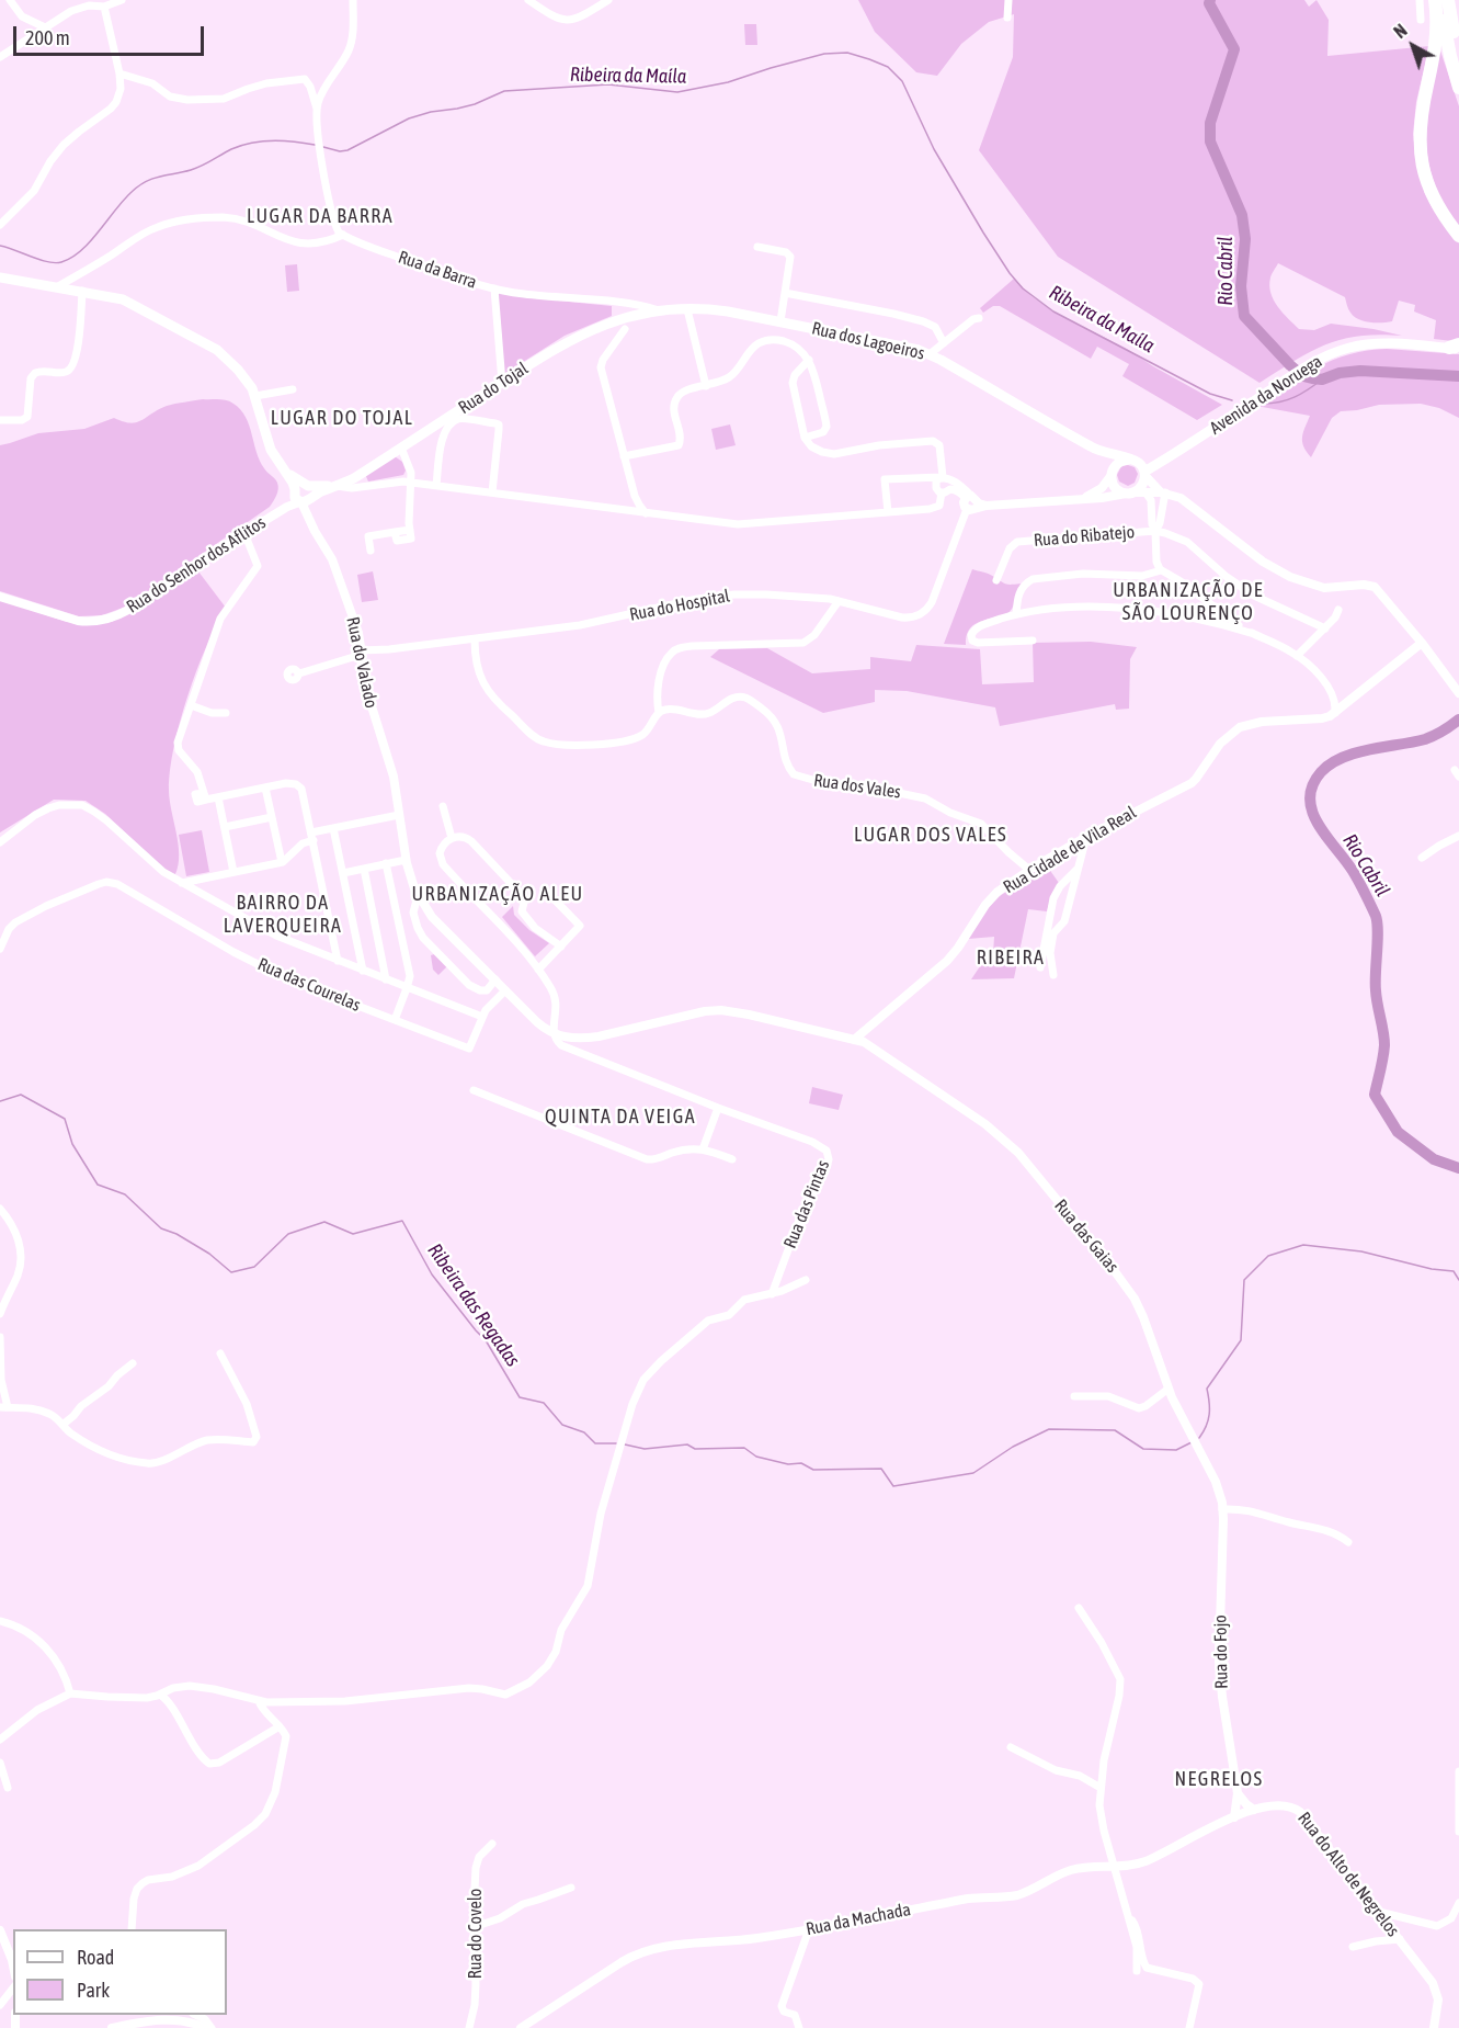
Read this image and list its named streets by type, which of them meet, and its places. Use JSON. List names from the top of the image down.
{
  "streets": {
    "main road": ["Rua dos Lagoeiros", "Rua do Tojal", "Avenida da Noruega"],
    "street": [
      "Rua da Barra",
      "Rua do Ribatejo",
      "Rua do Senhor dos Aflitos",
      "Rua do Hospital",
      "Rua do Valado",
      "Rua dos Vales",
      "Rua Cidade de Vila Real",
      "Rua das Courelas",
      "Rua das Pintas",
      "Rua das Gaias",
      "Rua do Fojo",
      "Rua do Alto de Negrelos",
      "Rua da Machada",
      "Rua do Covelo"
    ]
  },
  "crossings": [
    ["Rua da Barra", "Rua dos Lagoeiros"],
    ["Rua da Barra", "Rua do Tojal"],
    ["Rua dos Lagoeiros", "Rua do Tojal"],
    ["Rua dos Lagoeiros", "Avenida da Noruega"],
    ["Rua do Tojal", "Rua do Senhor dos Aflitos"],
    ["Rua do Tojal", "Rua do Valado"],
    ["Rua do Senhor dos Aflitos", "Rua do Valado"],
    ["Rua do Hospital", "Rua do Valado"],
    ["Rua dos Vales", "Rua Cidade de Vila Real"],
    ["Rua Cidade de Vila Real", "Rua das Gaias"],
    ["Rua das Gaias", "Rua do Fojo"],
    ["Rua do Fojo", "Rua do Alto de Negrelos"],
    ["Rua do Alto de Negrelos", "Rua da Machada"]
  ],
  "districts": [
    "LUGAR DA BARRA",
    "LUGAR DO TOJAL",
    "URBANIZAÇÃO DE SÃO LOURENÇO",
    "LUGAR DOS VALES",
    "URBANIZAÇÃO ALEU",
    "BAIRRO DA LAVERQUEIRA",
    "RIBEIRA",
    "QUINTA DA VEIGA",
    "NEGRELOS"
  ],
  "water": ["Ribeira da Maíla", "Rio Cabril", "Ribeira das Regadas"],
  "legend": ["Road", "Park"],
  "scale_bar": "200 m",
  "north": "top left"
}
